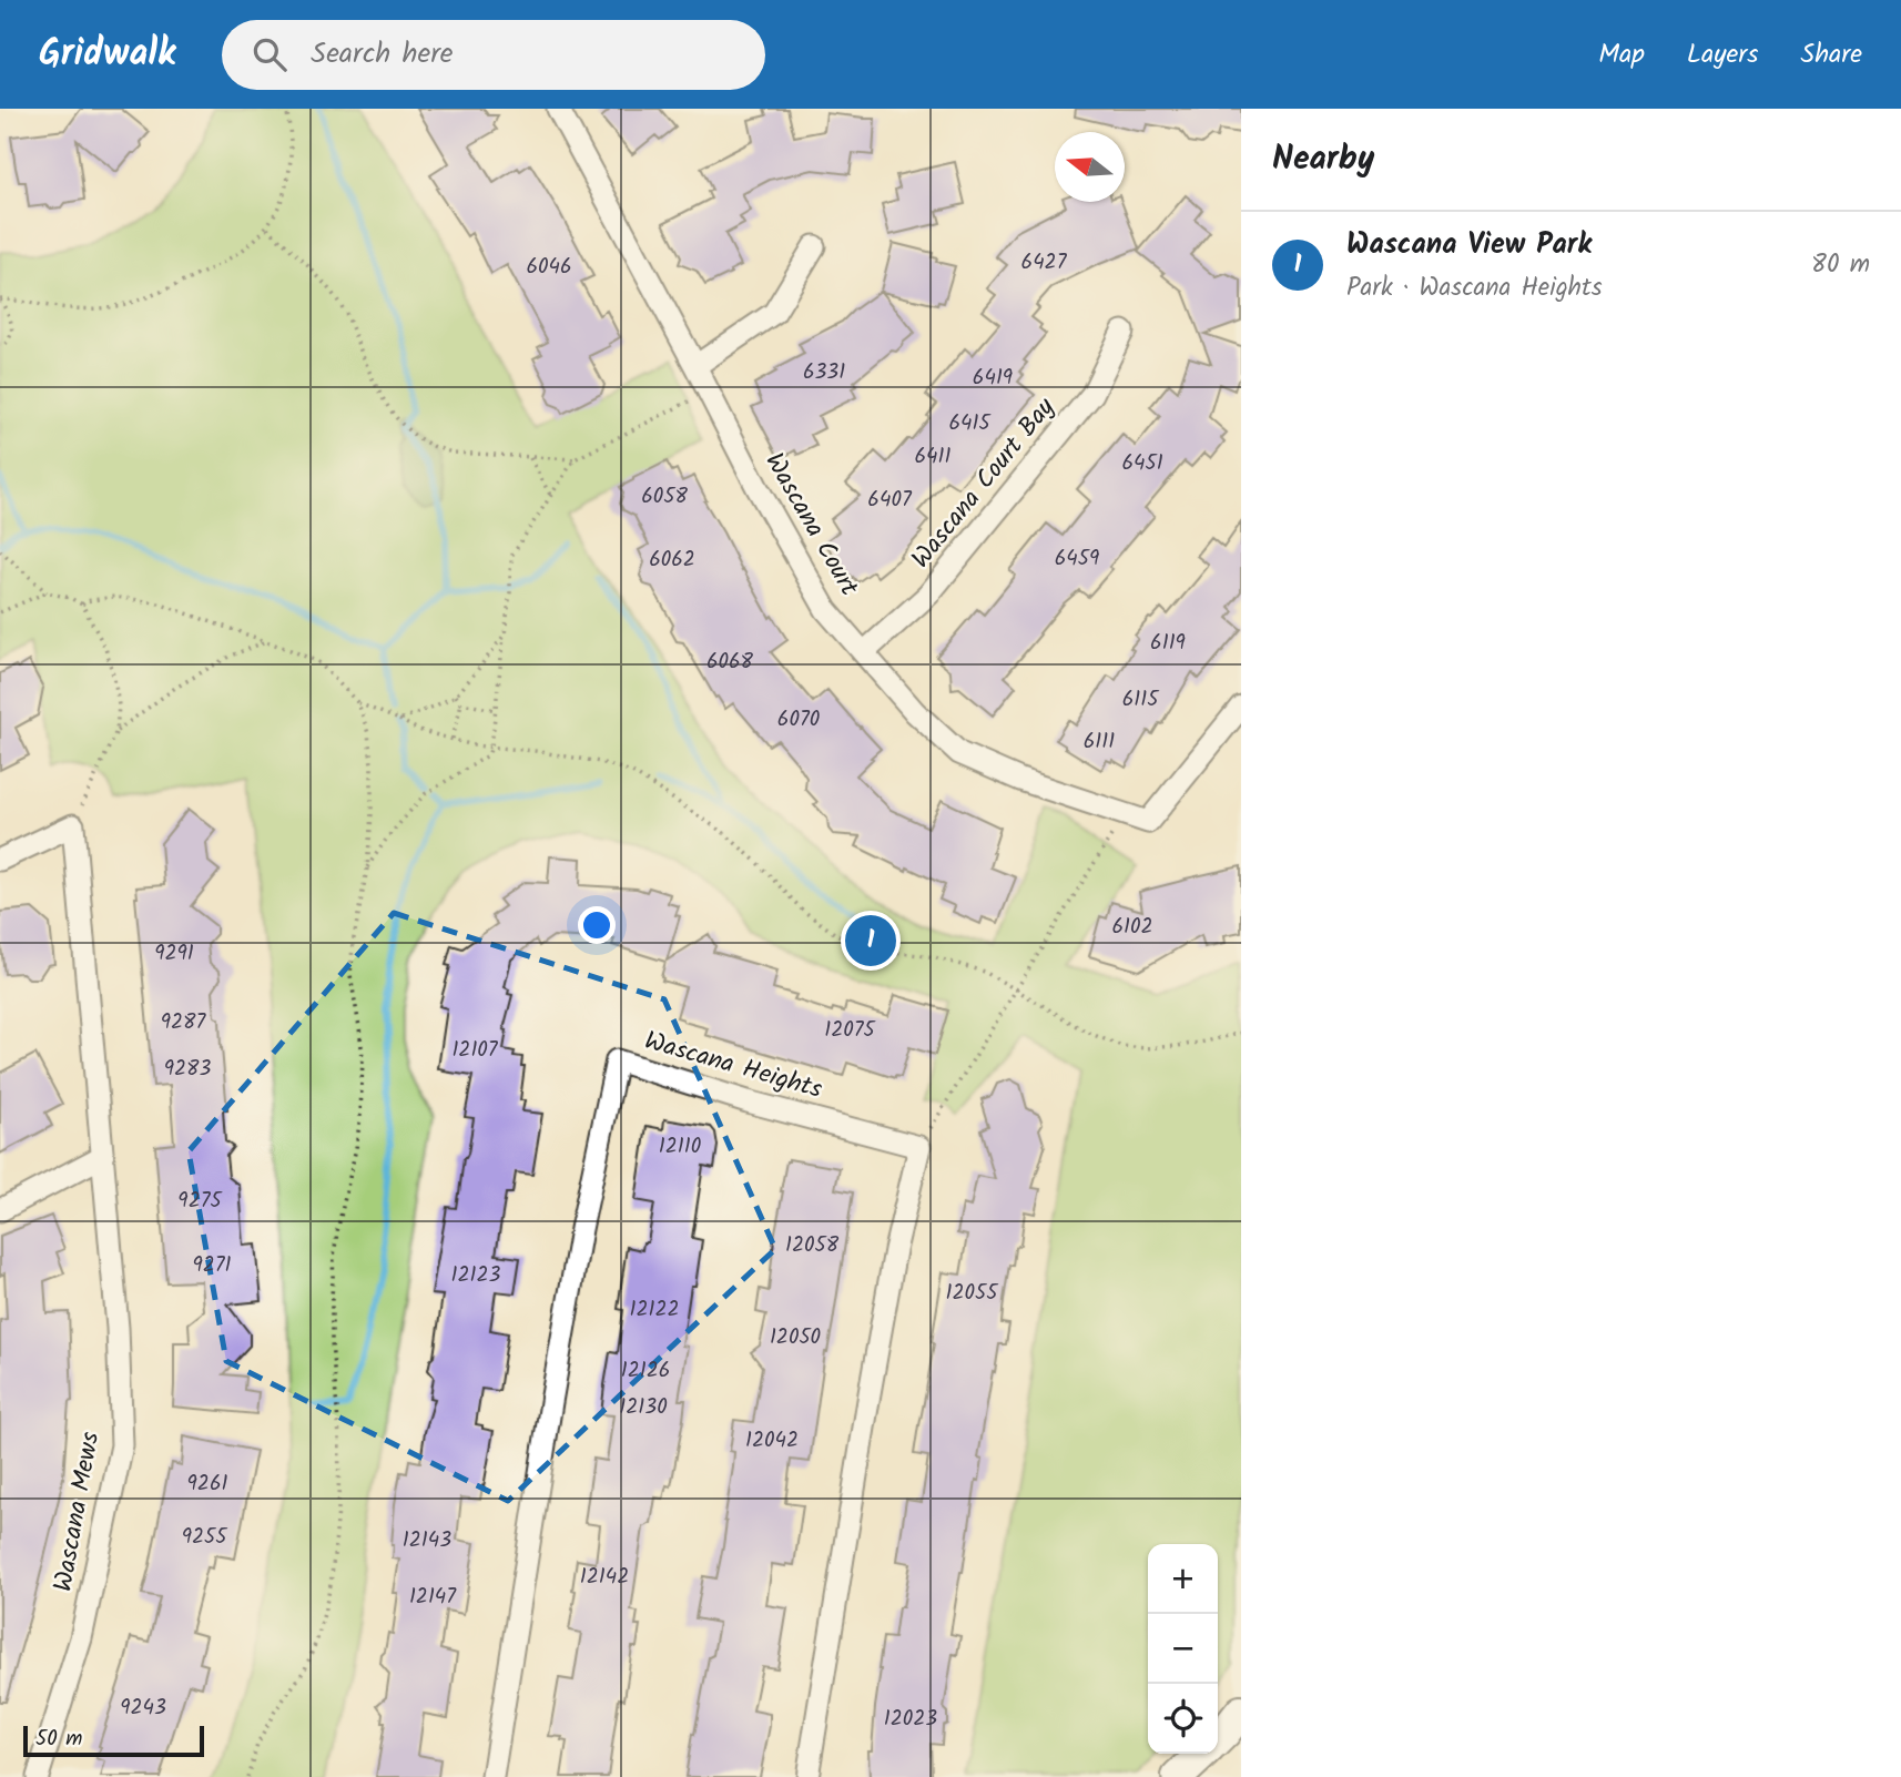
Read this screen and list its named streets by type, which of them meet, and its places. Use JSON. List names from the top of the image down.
{
  "streets": {
    "street": [
      "Wascana Court Bay",
      "Wascana Court",
      "Wascana Heights",
      "Wascana Mews"
    ]
  },
  "crossings": [
    ["Wascana Court Bay", "Wascana Court"]
  ],
  "house_numbers": [
    "6427",
    "6046",
    "6331",
    "6419",
    "6415",
    "6411",
    "6451",
    "6058",
    "6407",
    "6459",
    "6062",
    "6119",
    "6068",
    "6115",
    "6070",
    "6111",
    "6102",
    "9291",
    "9287",
    "12075",
    "12107",
    "9283",
    "12110",
    "9275",
    "12058",
    "9271",
    "12123",
    "12055",
    "12122",
    "12050",
    "12126",
    "12130",
    "12042",
    "9261",
    "9255",
    "12143",
    "12142",
    "12147",
    "9243",
    "12023"
  ],
  "scale_bar": "50 m",
  "north": "left",
  "page": {
    "header": "Gridwalk",
    "search": "Search here",
    "nav": ["Map", "Layers", "Share"],
    "heading": "Nearby",
    "list": [
      {
        "mark": "1",
        "name": "Wascana View Park",
        "note": "Park · Wascana Heights",
        "value": "80 m"
      }
    ],
    "pins": "1",
    "map_buttons": ["+", "−"],
    "scale": "50 m"
  }
}
